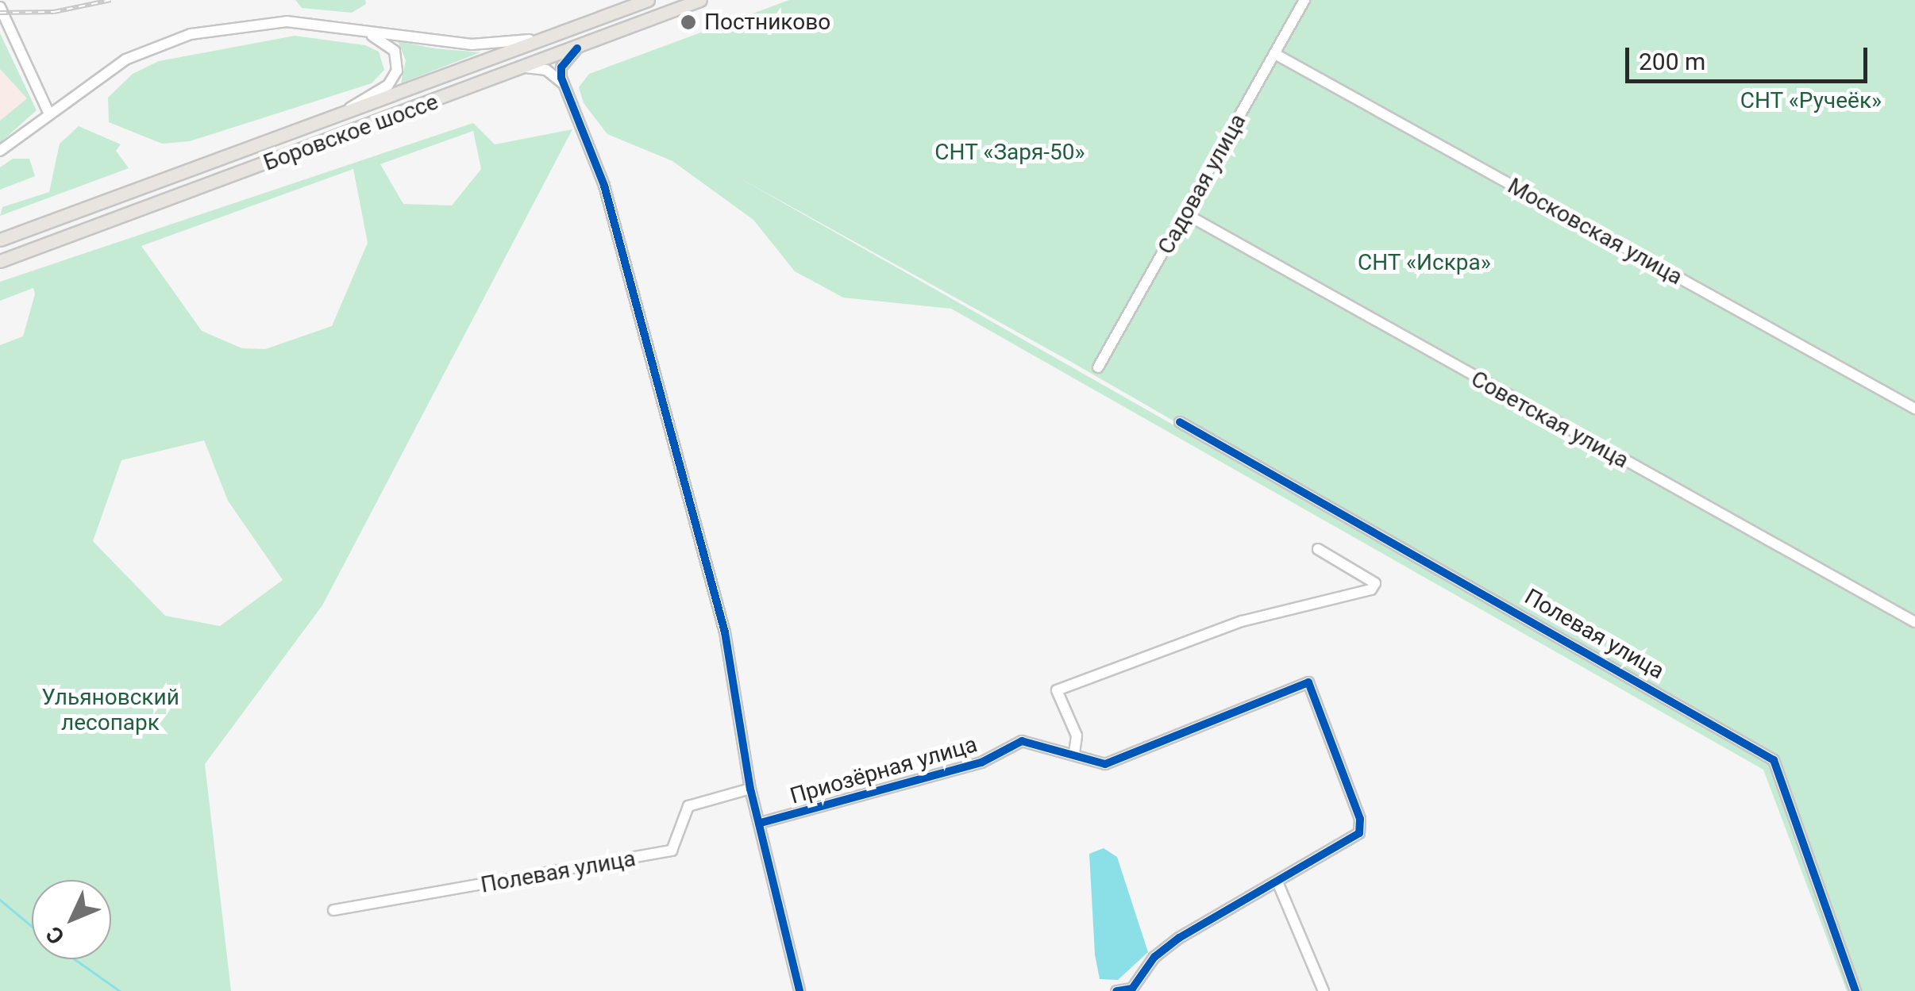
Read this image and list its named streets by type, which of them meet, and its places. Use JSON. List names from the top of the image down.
{
  "streets": {
    "main road": ["Боровское шоссе"],
    "street": [
      "Садовая улица",
      "Московская улица",
      "Советская улица",
      "Полевая улица",
      "Приозёрная улица"
    ]
  },
  "crossings": [
    ["Садовая улица", "Московская улица"],
    ["Садовая улица", "Советская улица"]
  ],
  "parks": [
    "СНТ «Ручеёк»",
    "СНТ «Заря-50»",
    "СНТ «Искра»",
    "Ульяновский лесопарк"
  ],
  "places": ["Постниково"],
  "scale_bar": "200 m",
  "north": "bottom left"
}
